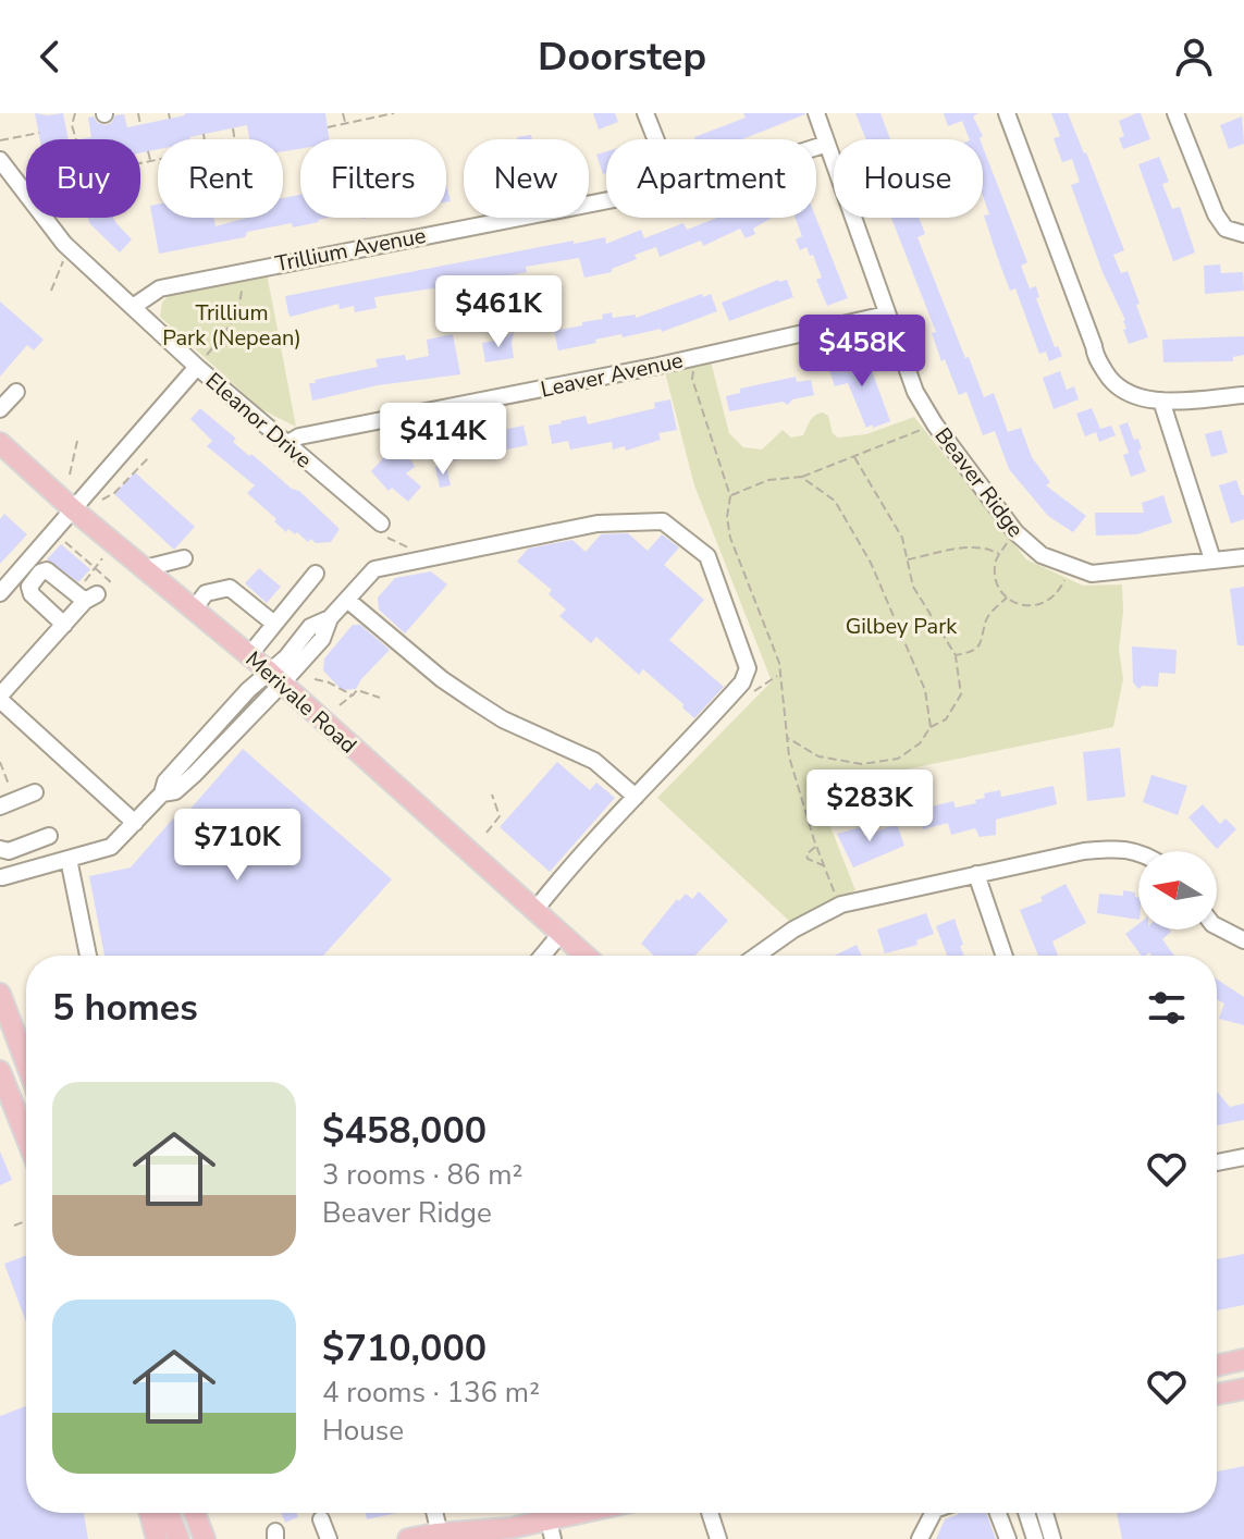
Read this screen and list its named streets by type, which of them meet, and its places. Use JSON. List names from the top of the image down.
{
  "streets": {
    "main road": ["Merivale Road"],
    "street": [
      "Trillium Avenue",
      "Leaver Avenue",
      "Eleanor Drive",
      "Beaver Ridge"
    ]
  },
  "crossings": [
    ["Trillium Avenue", "Eleanor Drive"],
    ["Trillium Avenue", "Beaver Ridge"],
    ["Leaver Avenue", "Eleanor Drive"],
    ["Leaver Avenue", "Beaver Ridge"]
  ],
  "parks": ["Trillium Park (Nepean)", "Gilbey Park"],
  "north": "left",
  "page": {
    "header": "Doorstep",
    "chip": [
      "Buy",
      "Rent",
      "Filters",
      "New",
      "Apartment",
      "House"
    ],
    "price": [
      "$461K",
      "$458K",
      "$414K",
      "$283K",
      "$710K"
    ],
    "heading": "5 homes",
    "list": [
      {
        "name": "$458,000",
        "note": "3 rooms · 86 m² · Beaver Ridge"
      },
      {
        "name": "$710,000",
        "note": "4 rooms · 136 m² · House"
      }
    ]
  }
}
